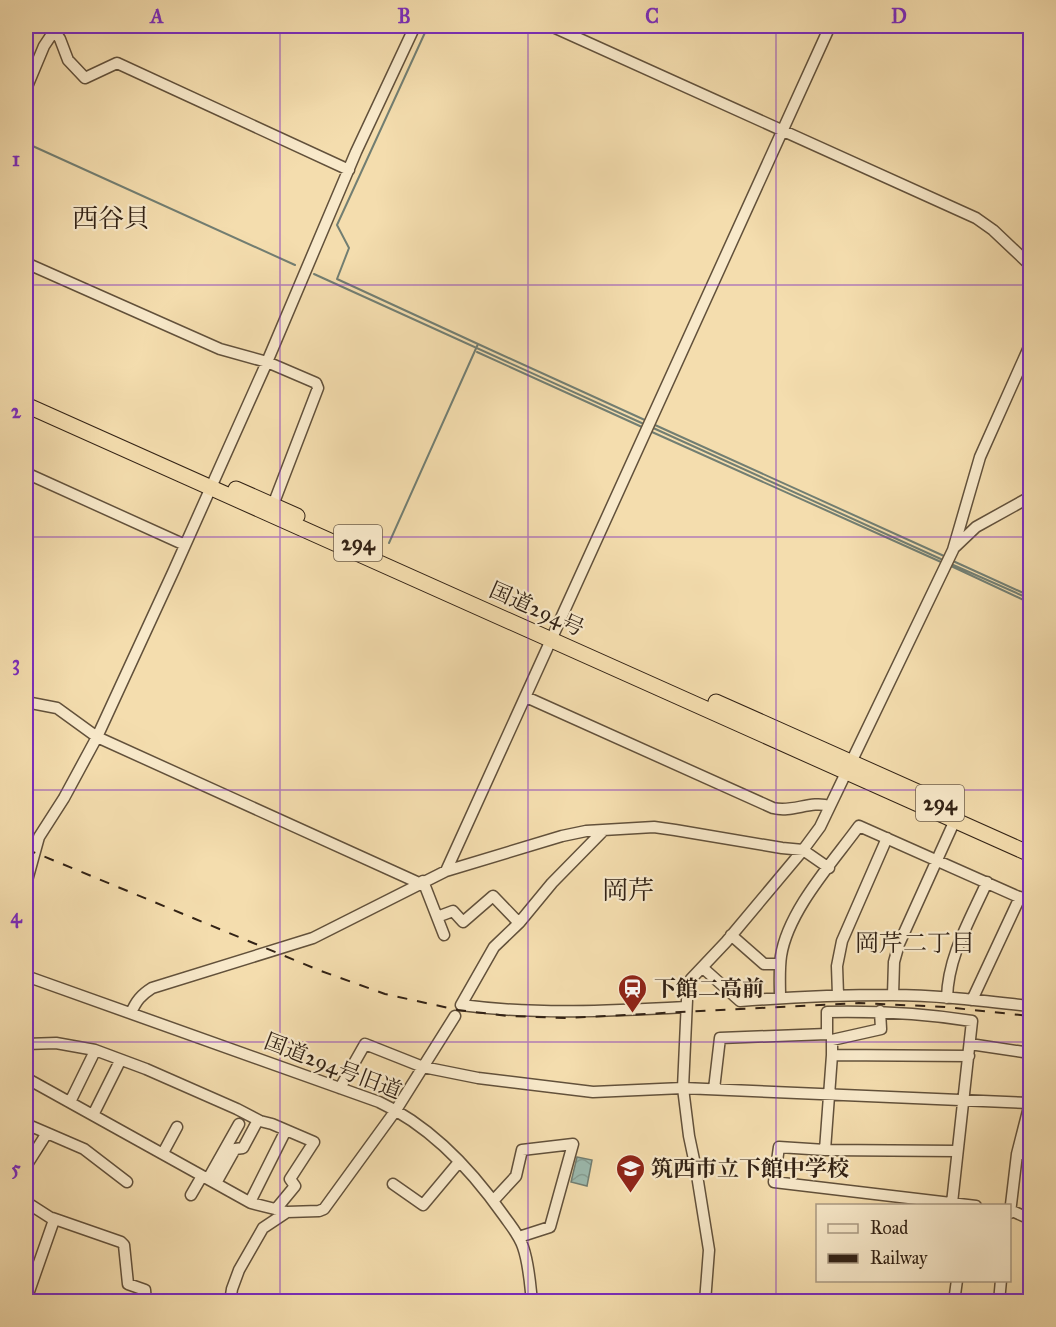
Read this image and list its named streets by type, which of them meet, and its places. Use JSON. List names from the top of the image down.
{
  "streets": {
    "highway": ["294", "国道294号"],
    "street": ["国道294号旧道"]
  },
  "districts": ["西谷貝", "岡芹", "岡芹二丁目"],
  "places": {
    "station": ["下館二高前"],
    "school or university": ["筑西市立下館中学校"]
  },
  "legend": ["Road", "Railway"],
  "grid": {
    "columns": [
      "A",
      "B",
      "C",
      "D"
    ],
    "rows": [
      "1",
      "2",
      "3",
      "4",
      "5"
    ]
  }
}
